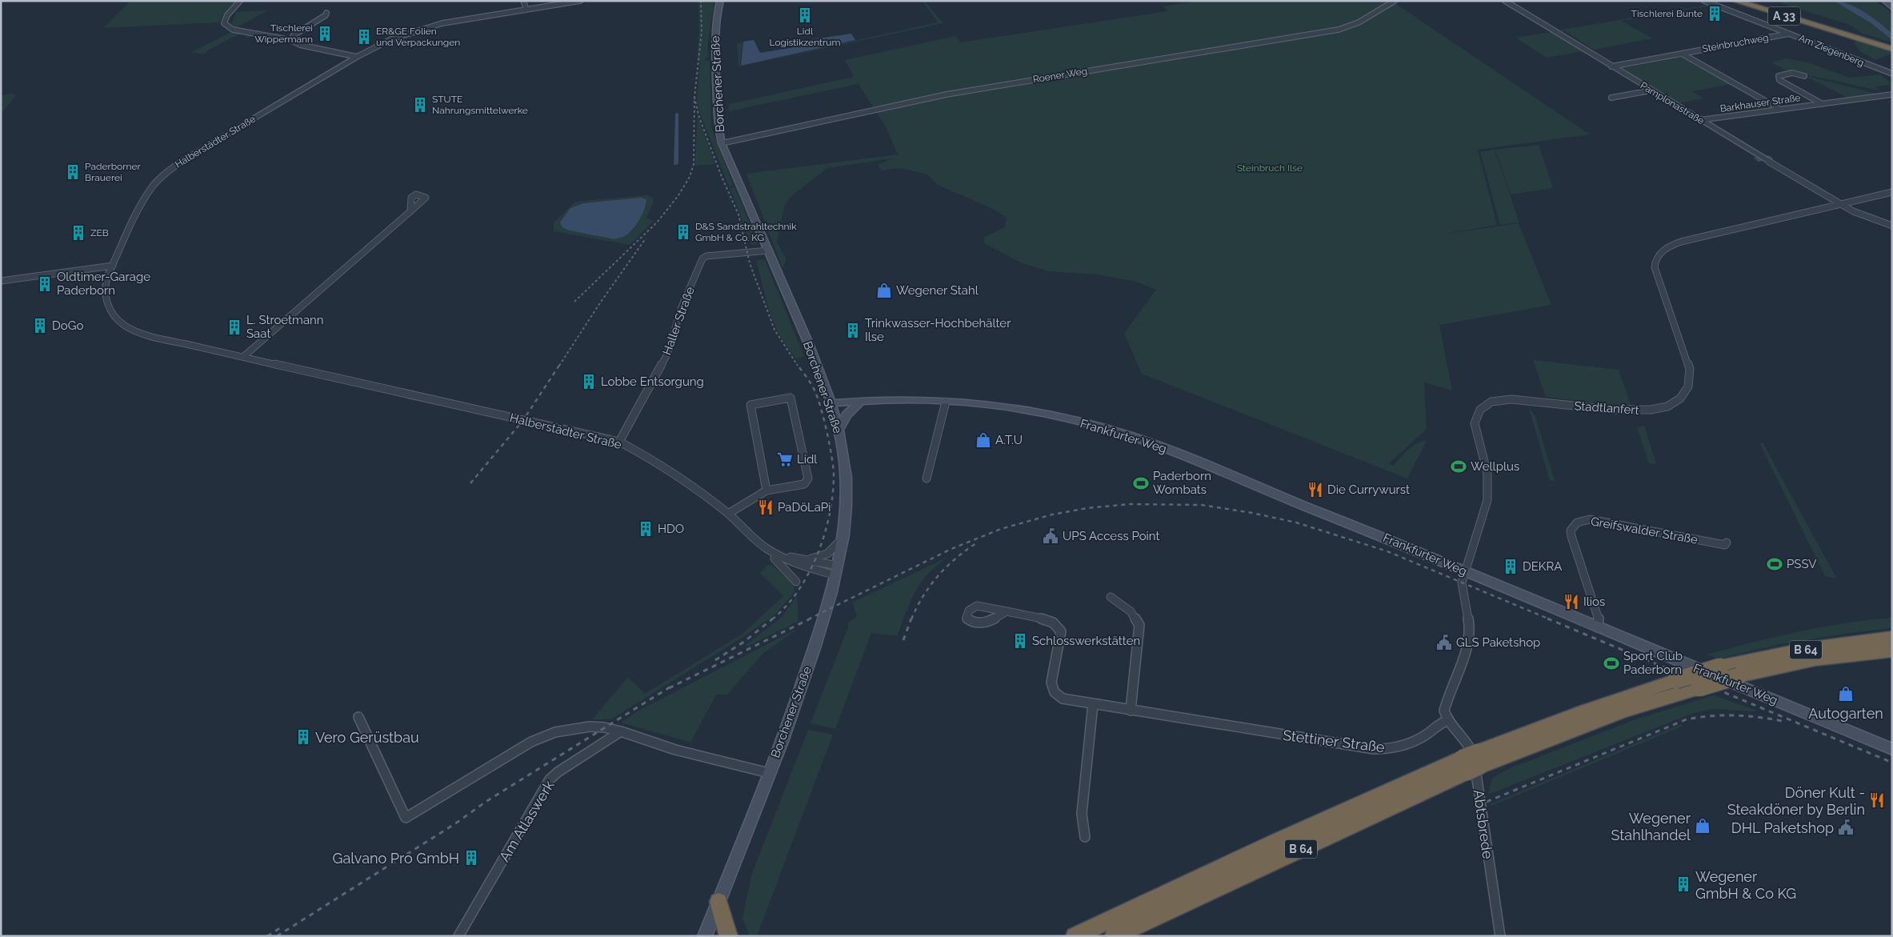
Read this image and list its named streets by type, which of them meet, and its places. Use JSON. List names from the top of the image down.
{
  "streets": {
    "highway": ["A 33", "B 64"],
    "main road": ["Borchener Straße", "Frankfurter Weg"],
    "street": [
      "Steinbruchweg",
      "Am Ziegenberg",
      "Roener Weg",
      "Pamplonastraße",
      "Barkhauser Straße",
      "Halberstädter Straße",
      "Haller Straße",
      "Stadtlanfert",
      "Greifswalder Straße",
      "Stettiner Straße",
      "Am Atlaswerk",
      "Abtsbrede"
    ]
  },
  "crossings": [
    ["Steinbruchweg", "Am Ziegenberg"],
    ["Steinbruchweg", "Pamplonastraße"],
    ["Steinbruchweg", "Barkhauser Straße"],
    ["Roener Weg", "Borchener Straße"],
    ["Borchener Straße", "Halberstädter Straße"],
    ["Borchener Straße", "Haller Straße"],
    ["Borchener Straße", "Frankfurter Weg"],
    ["Pamplonastraße", "Barkhauser Straße"],
    ["Pamplonastraße", "Stadtlanfert"],
    ["Halberstädter Straße", "Haller Straße"],
    ["Stadtlanfert", "Frankfurter Weg"],
    ["Frankfurter Weg", "Greifswalder Straße"],
    ["Stettiner Straße", "Abtsbrede"]
  ],
  "parks": ["Steinbruch Ilse"],
  "places": {
    "building": [
      "Tischlerei Bunte",
      "Lidl Logistikzentrum",
      "Tischlerei Wippermann",
      "ER&GE Folien und Verpackungen",
      "STUTE Nahrungsmittelwerke",
      "Paderborner Brauerei",
      "D&S Sandstrahltechnik GmbH & Co. KG",
      "ZEB",
      "Oldtimer-Garage Paderborn",
      "DoGo",
      "L. Stroetmann Saat",
      "Trinkwasser-Hochbehälter Ilse",
      "Lobbe Entsorgung",
      "HDO",
      "DEKRA",
      "Schlosswerkstätten",
      "Vero Gerüstbau",
      "Galvano Pro GmbH",
      "Wegener GmbH & Co KG"
    ],
    "shop": [
      "Wegener Stahl",
      "A.T.U",
      "Autogarten",
      "Wegener Stahlhandel"
    ],
    "supermarket": ["Lidl"],
    "sports": [
      "Wellplus",
      "Paderborn Wombats",
      "PSSV",
      "Sport Club Paderborn"
    ],
    "restaurant": [
      "Die Currywurst",
      "PaDöLaPi",
      "Ilios",
      "Döner Kult - Steakdöner by Berlin"
    ],
    "public building": ["UPS Access Point", "GLS Paketshop", "DHL Paketshop"]
  }
}
